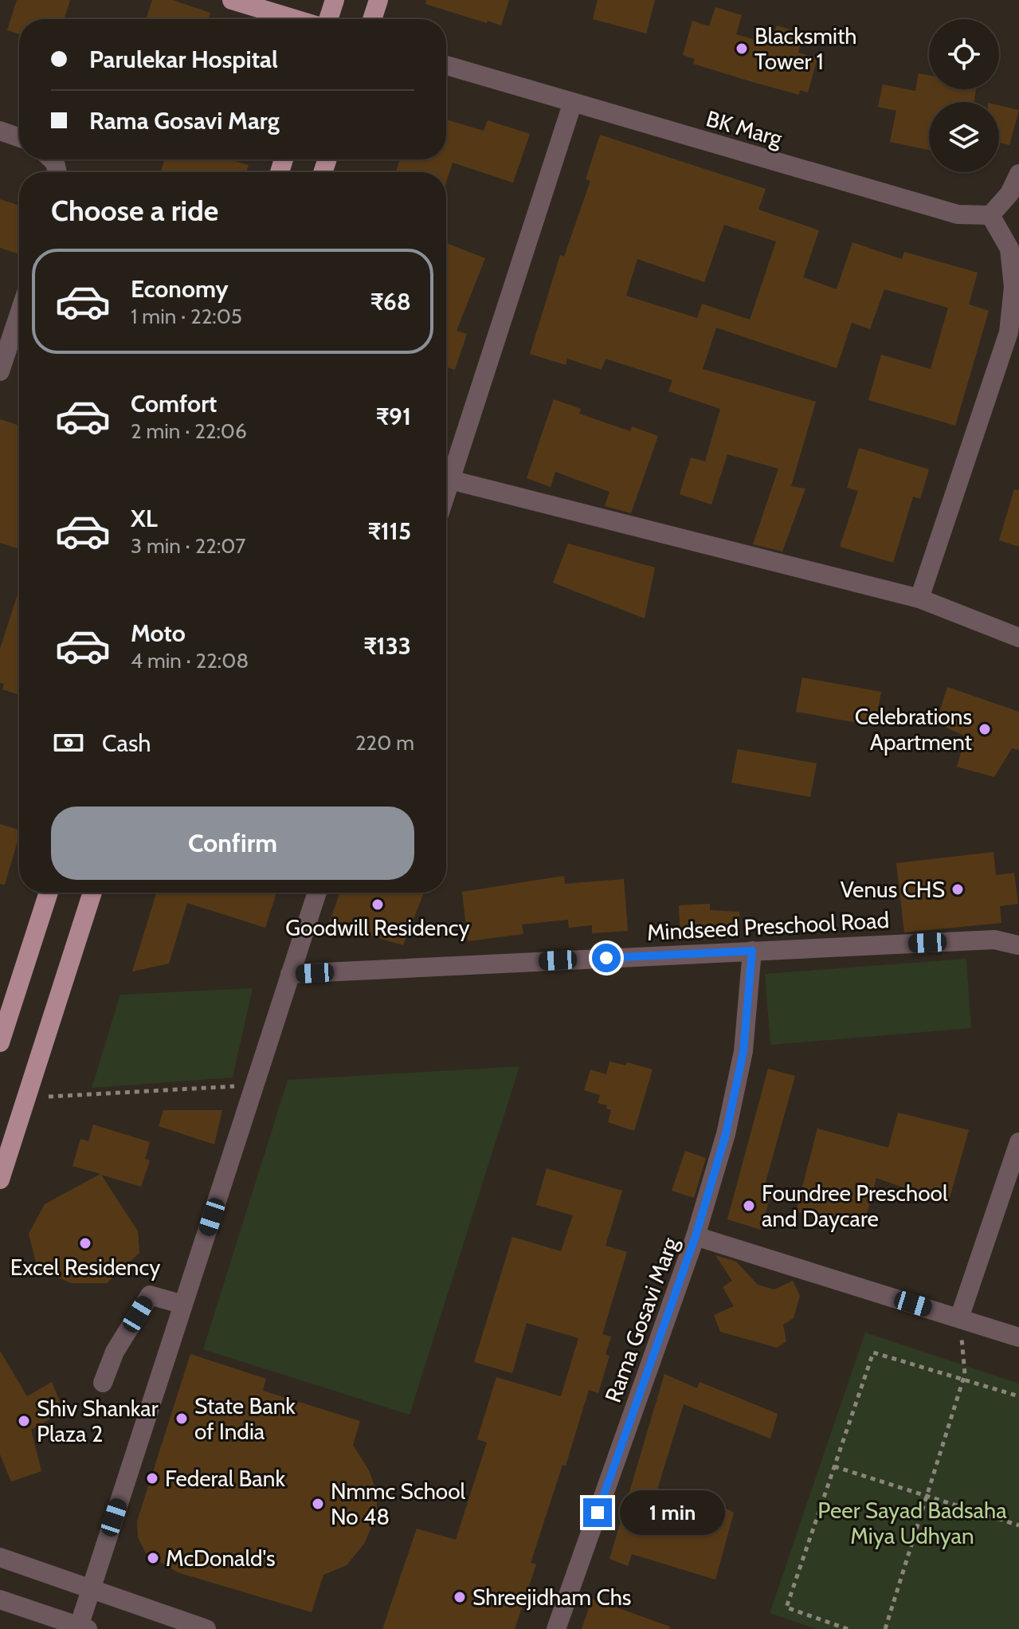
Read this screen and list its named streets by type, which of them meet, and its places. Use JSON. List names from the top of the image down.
{
  "streets": {
    "street": ["BK Marg", "Mindseed Preschool Road", "Rama Gosavi Marg"]
  },
  "parks": ["Peer Sayad Badsaha Miya Udhyan"],
  "places": [
    "Blacksmith Tower 1",
    "Celebrations Apartment",
    "Venus CHS",
    "Goodwill Residency",
    "Foundree Preschool and Daycare",
    "Excel Residency",
    "State Bank of India",
    "Shiv Shankar Plaza 2",
    "Federal Bank",
    "Nmmc School No 48",
    "McDonald's",
    "Shreejidham Chs"
  ],
  "page": {
    "banner": ["Parulekar Hospital", "Rama Gosavi Marg"],
    "heading": "Choose a ride",
    "list": [
      {
        "name": "Economy",
        "note": "1 min · 22:05",
        "value": "₹68"
      },
      {
        "name": "Comfort",
        "note": "2 min · 22:06",
        "value": "₹91"
      },
      {
        "name": "XL",
        "note": "3 min · 22:07",
        "value": "₹115"
      },
      {
        "name": "Moto",
        "note": "4 min · 22:08",
        "value": "₹133"
      }
    ],
    "pay": ["Cash", "220 m"],
    "buttons": "Confirm",
    "bubble": "1 min"
  }
}
